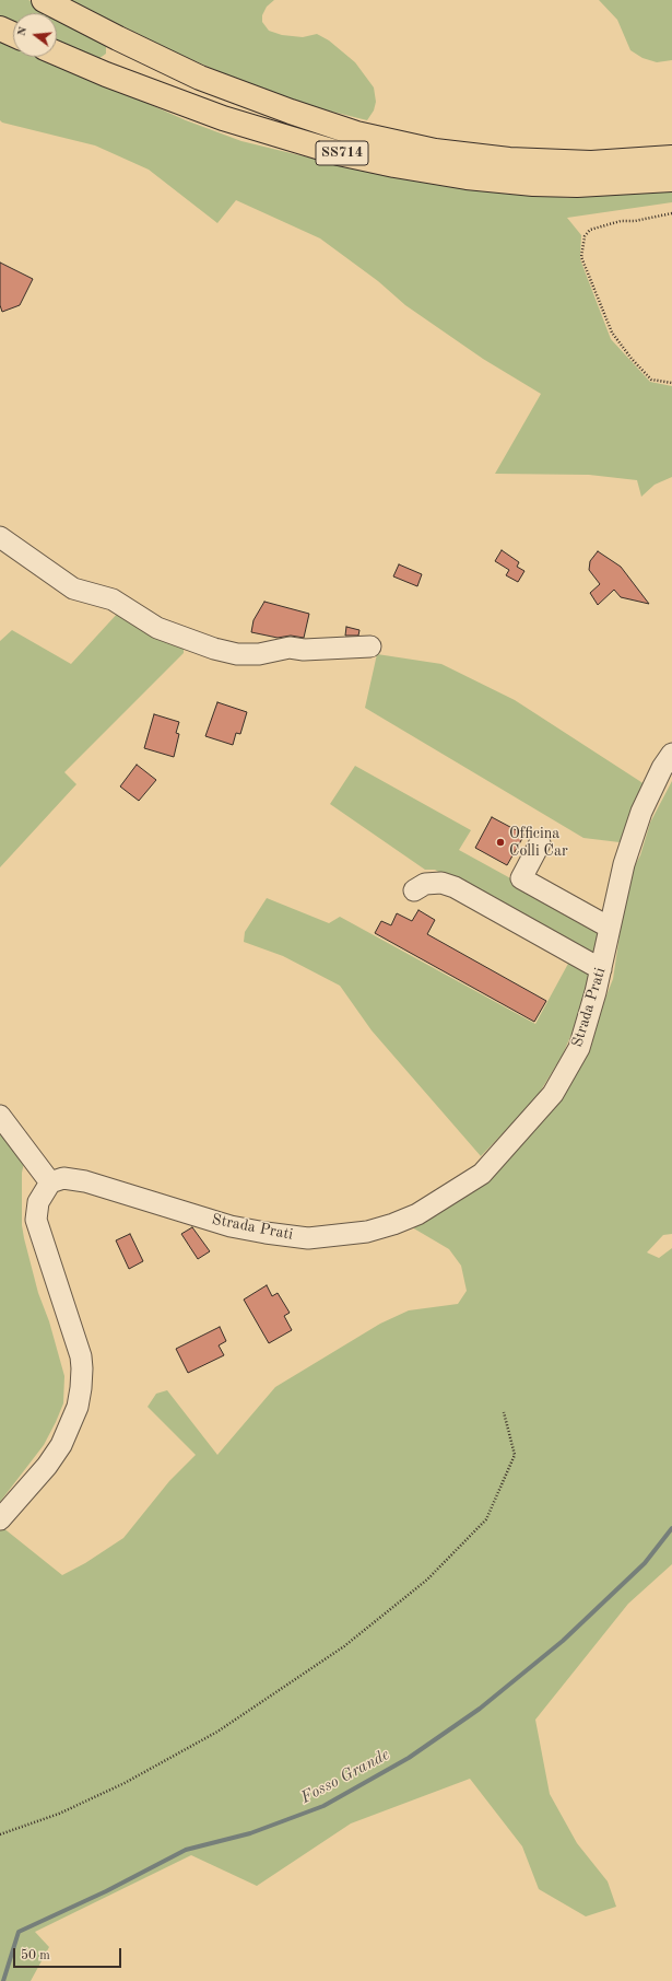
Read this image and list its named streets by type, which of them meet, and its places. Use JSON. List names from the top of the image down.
{
  "streets": {
    "highway": ["SS714"],
    "street": ["Strada Prati"]
  },
  "water": ["Fosso Grande"],
  "places": ["Officina Colli Car"],
  "scale_bar": "50 m",
  "north": "left"
}
